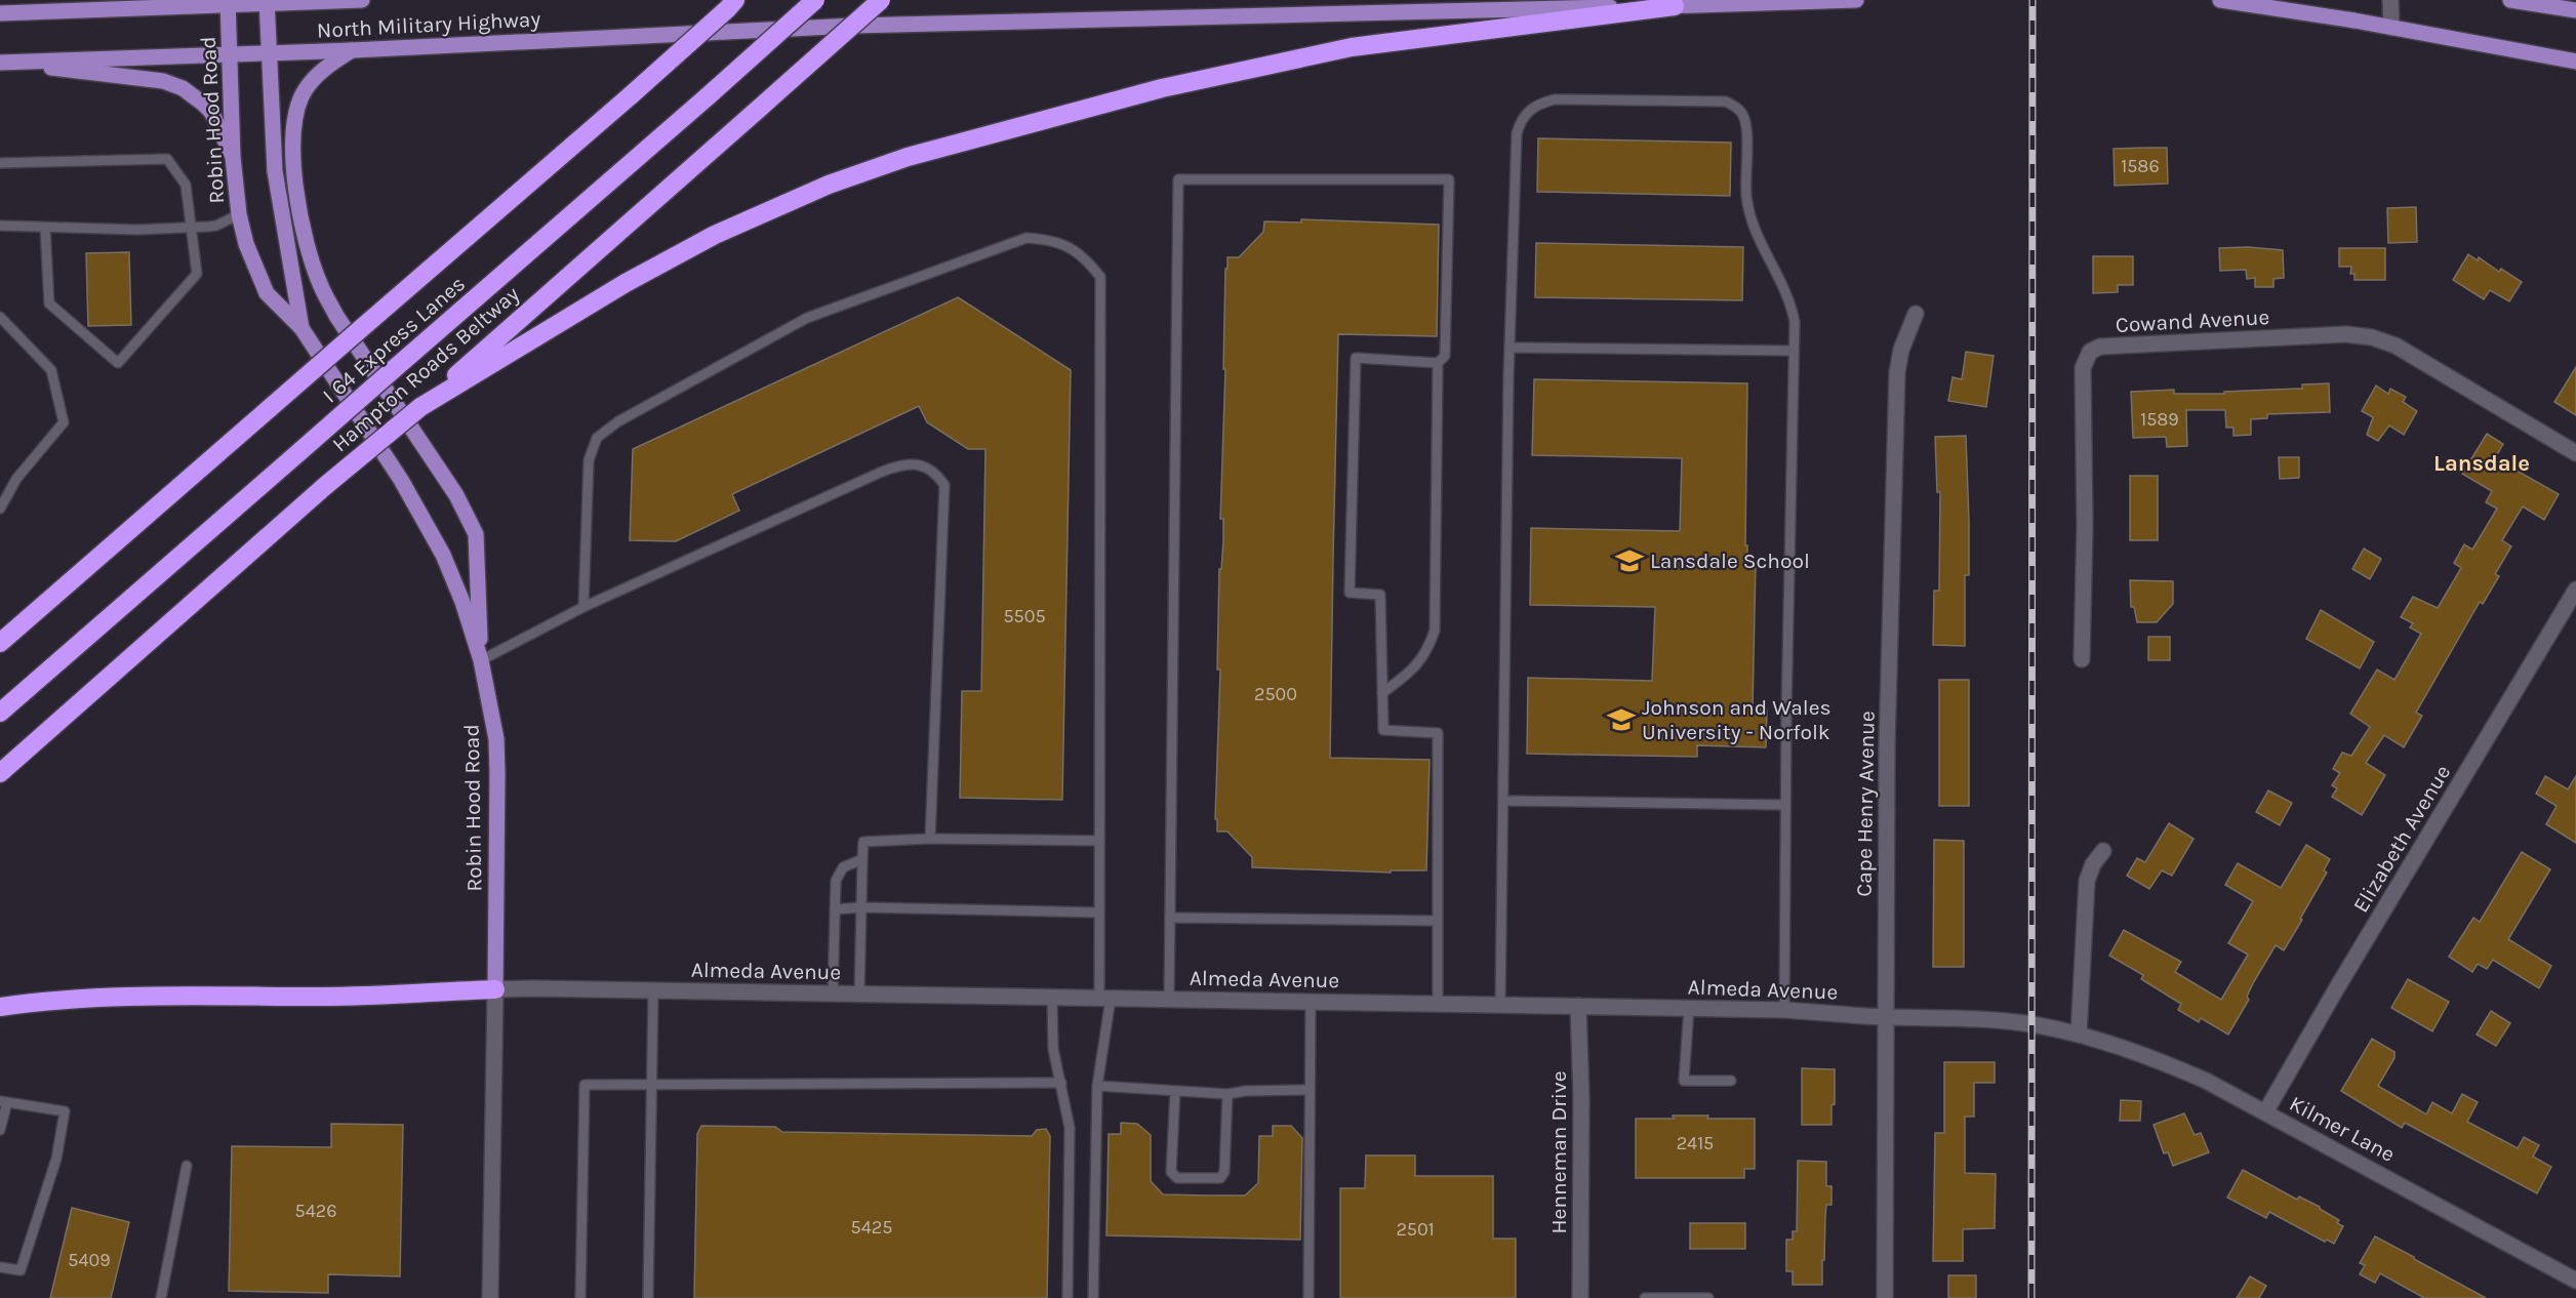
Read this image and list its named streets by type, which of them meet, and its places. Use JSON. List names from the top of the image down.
{
  "streets": {
    "highway": ["I 64 Express Lanes", "Hampton Roads Beltway"],
    "main road": ["North Military Highway", "Robin Hood Road"],
    "street": [
      "Cowand Avenue",
      "Cape Henry Avenue",
      "Elizabeth Avenue",
      "Almeda Avenue",
      "Kilmer Lane",
      "Henneman Drive"
    ]
  },
  "crossings": [
    ["North Military Highway", "Robin Hood Road"],
    ["Robin Hood Road", "Almeda Avenue"],
    ["Cape Henry Avenue", "Almeda Avenue"],
    ["Elizabeth Avenue", "Kilmer Lane"],
    ["Almeda Avenue", "Kilmer Lane"],
    ["Almeda Avenue", "Henneman Drive"]
  ],
  "districts": ["Lansdale"],
  "places": {
    "school or university": ["Lansdale School", "Johnson and Wales University - Norfolk"]
  },
  "house_numbers": [
    "1586",
    "1589",
    "5505",
    "2500",
    "2415",
    "5426",
    "5425",
    "2501",
    "5409"
  ]
}
